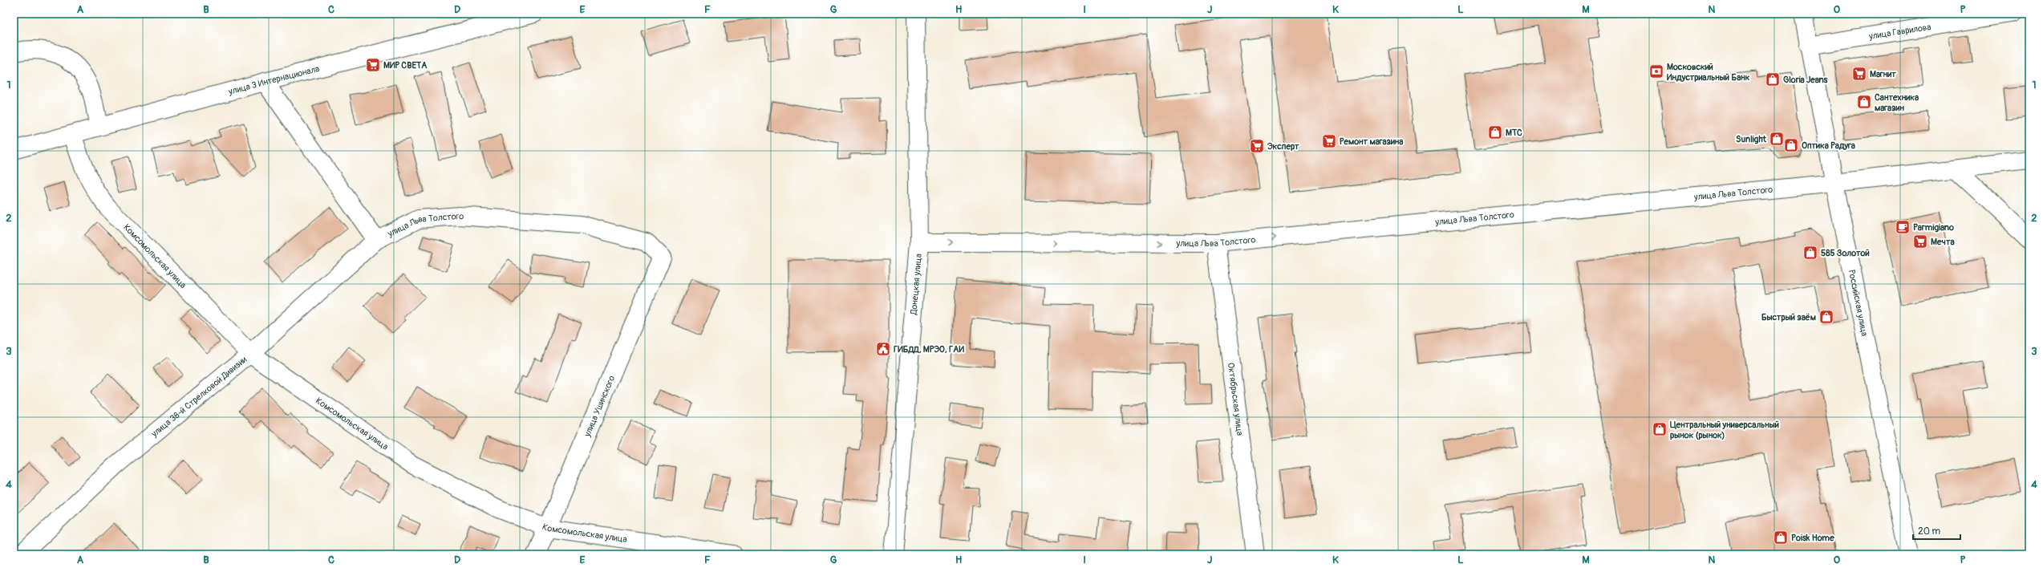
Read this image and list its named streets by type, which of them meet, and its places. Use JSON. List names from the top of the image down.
{
  "streets": {
    "street": [
      "улица Гаврилова",
      "улица 3 Интернационала",
      "улица Льва Толстого",
      "Комсомольская улица",
      "Донецкая улица",
      "Российская улица",
      "улица 38-й Стрелковой Дивизии",
      "Октябрьская улица",
      "улица Ушинского"
    ]
  },
  "crossings": [
    ["улица Гаврилова", "Российская улица"],
    ["улица 3 Интернационала", "улица Льва Толстого"],
    ["улица 3 Интернационала", "Комсомольская улица"],
    ["улица Льва Толстого", "Донецкая улица"],
    ["улица Льва Толстого", "Российская улица"],
    ["улица Льва Толстого", "улица 38-й Стрелковой Дивизии"],
    ["улица Льва Толстого", "Октябрьская улица"],
    ["улица Льва Толстого", "улица Ушинского"],
    ["Комсомольская улица", "улица 38-й Стрелковой Дивизии"],
    ["Комсомольская улица", "улица Ушинского"]
  ],
  "one_way": ["улица Льва Толстого"],
  "places": {
    "supermarket": [
      "МИР СВЕТА",
      "Магнит",
      "Ремонт магазина",
      "Эксперт",
      "Мечта"
    ],
    "bank": ["Московский Индустриальный Банк"],
    "shop": [
      "Gloria Jeans",
      "Сантехника магазин",
      "МТС",
      "Sunlight",
      "Оптика Радуга",
      "585 Золотой",
      "Быстрый заём",
      "Центральный универсальный рынок (рынок)",
      "Poisk Home"
    ],
    "cafe": ["Parmigiano"],
    "public building": ["ГИБДД, МРЭО, ГАИ"]
  },
  "scale_bar": "20 m",
  "grid": {
    "columns": [
      "A",
      "B",
      "C",
      "D",
      "E",
      "F",
      "G",
      "H",
      "I",
      "J",
      "K",
      "L",
      "M",
      "N",
      "O",
      "P"
    ],
    "rows": [
      "1",
      "2",
      "3",
      "4"
    ]
  }
}
